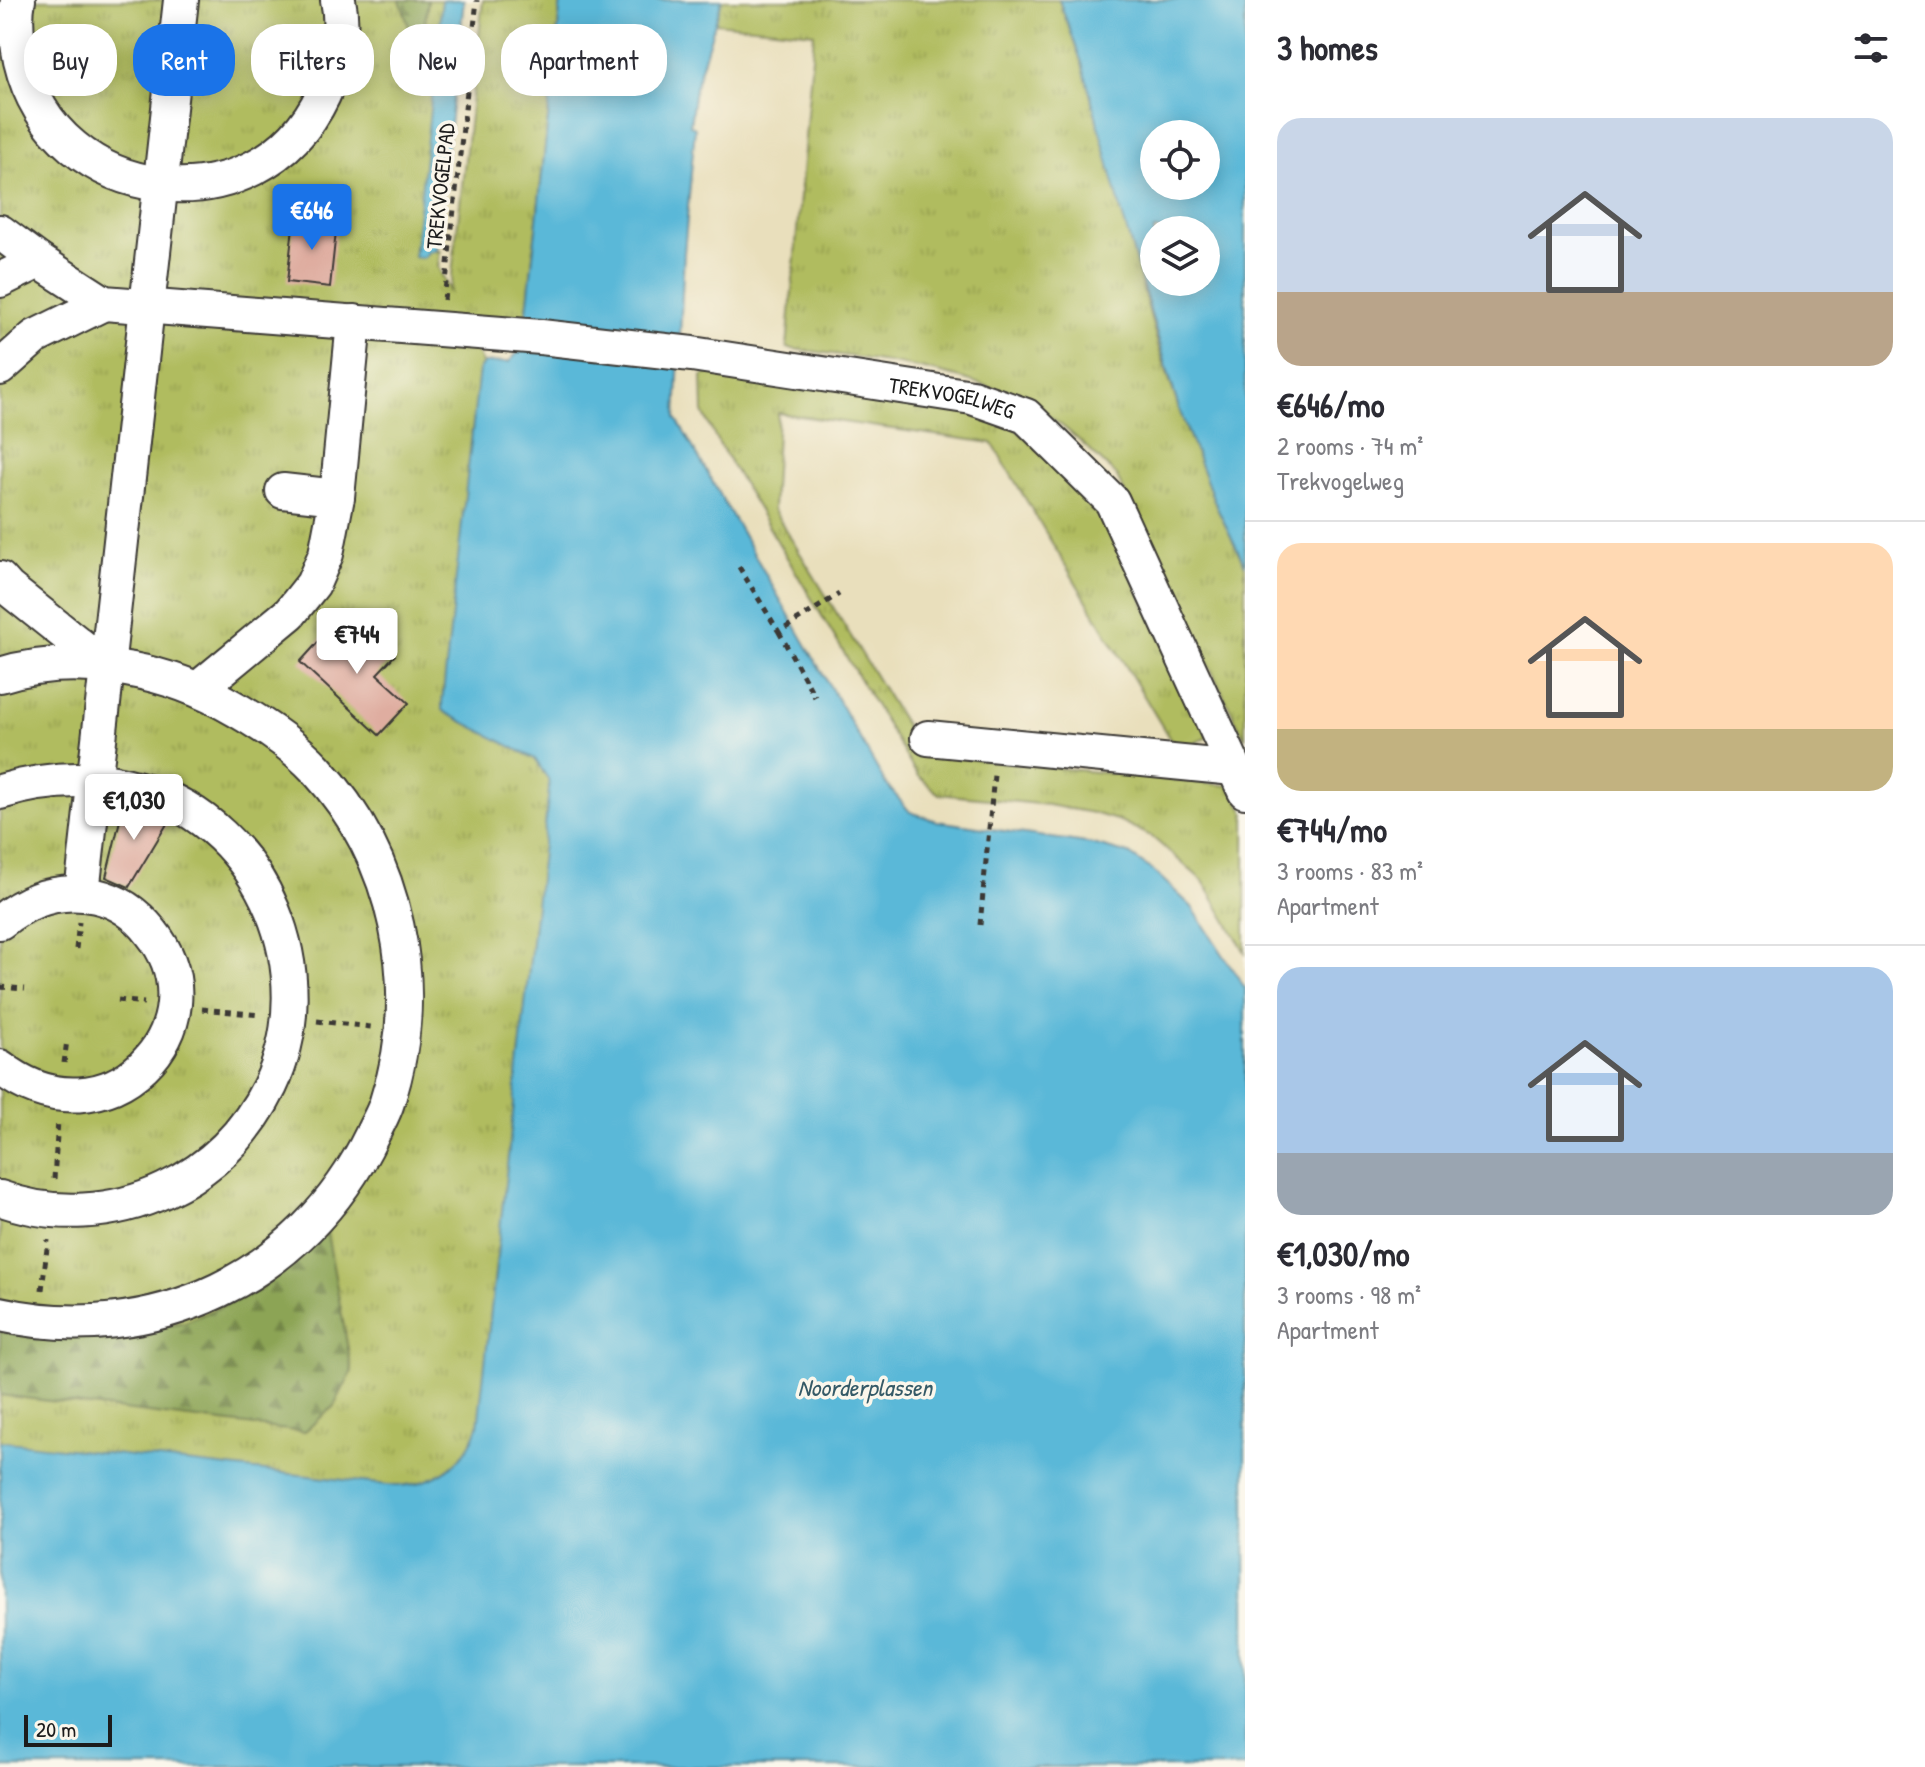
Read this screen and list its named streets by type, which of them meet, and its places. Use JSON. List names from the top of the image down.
{
  "streets": {
    "street": ["TREKVOGELWEG"],
    "path": ["TREKVOGELPAD"]
  },
  "crossings": [
    ["TREKVOGELPAD", "TREKVOGELWEG"]
  ],
  "water": ["Noorderplassen"],
  "scale_bar": "20 m",
  "page": {
    "heading": "3 homes",
    "chip": [
      "Buy",
      "Rent",
      "Filters",
      "New",
      "Apartment"
    ],
    "list": [
      {
        "name": "€646/mo",
        "note": "2 rooms · 74 m² · Trekvogelweg"
      },
      {
        "name": "€744/mo",
        "note": "3 rooms · 83 m² · Apartment"
      },
      {
        "name": "€1,030/mo",
        "note": "3 rooms · 98 m² · Apartment"
      }
    ],
    "price": ["€646", "€744", "€1,030"],
    "scale": "20 m"
  }
}
